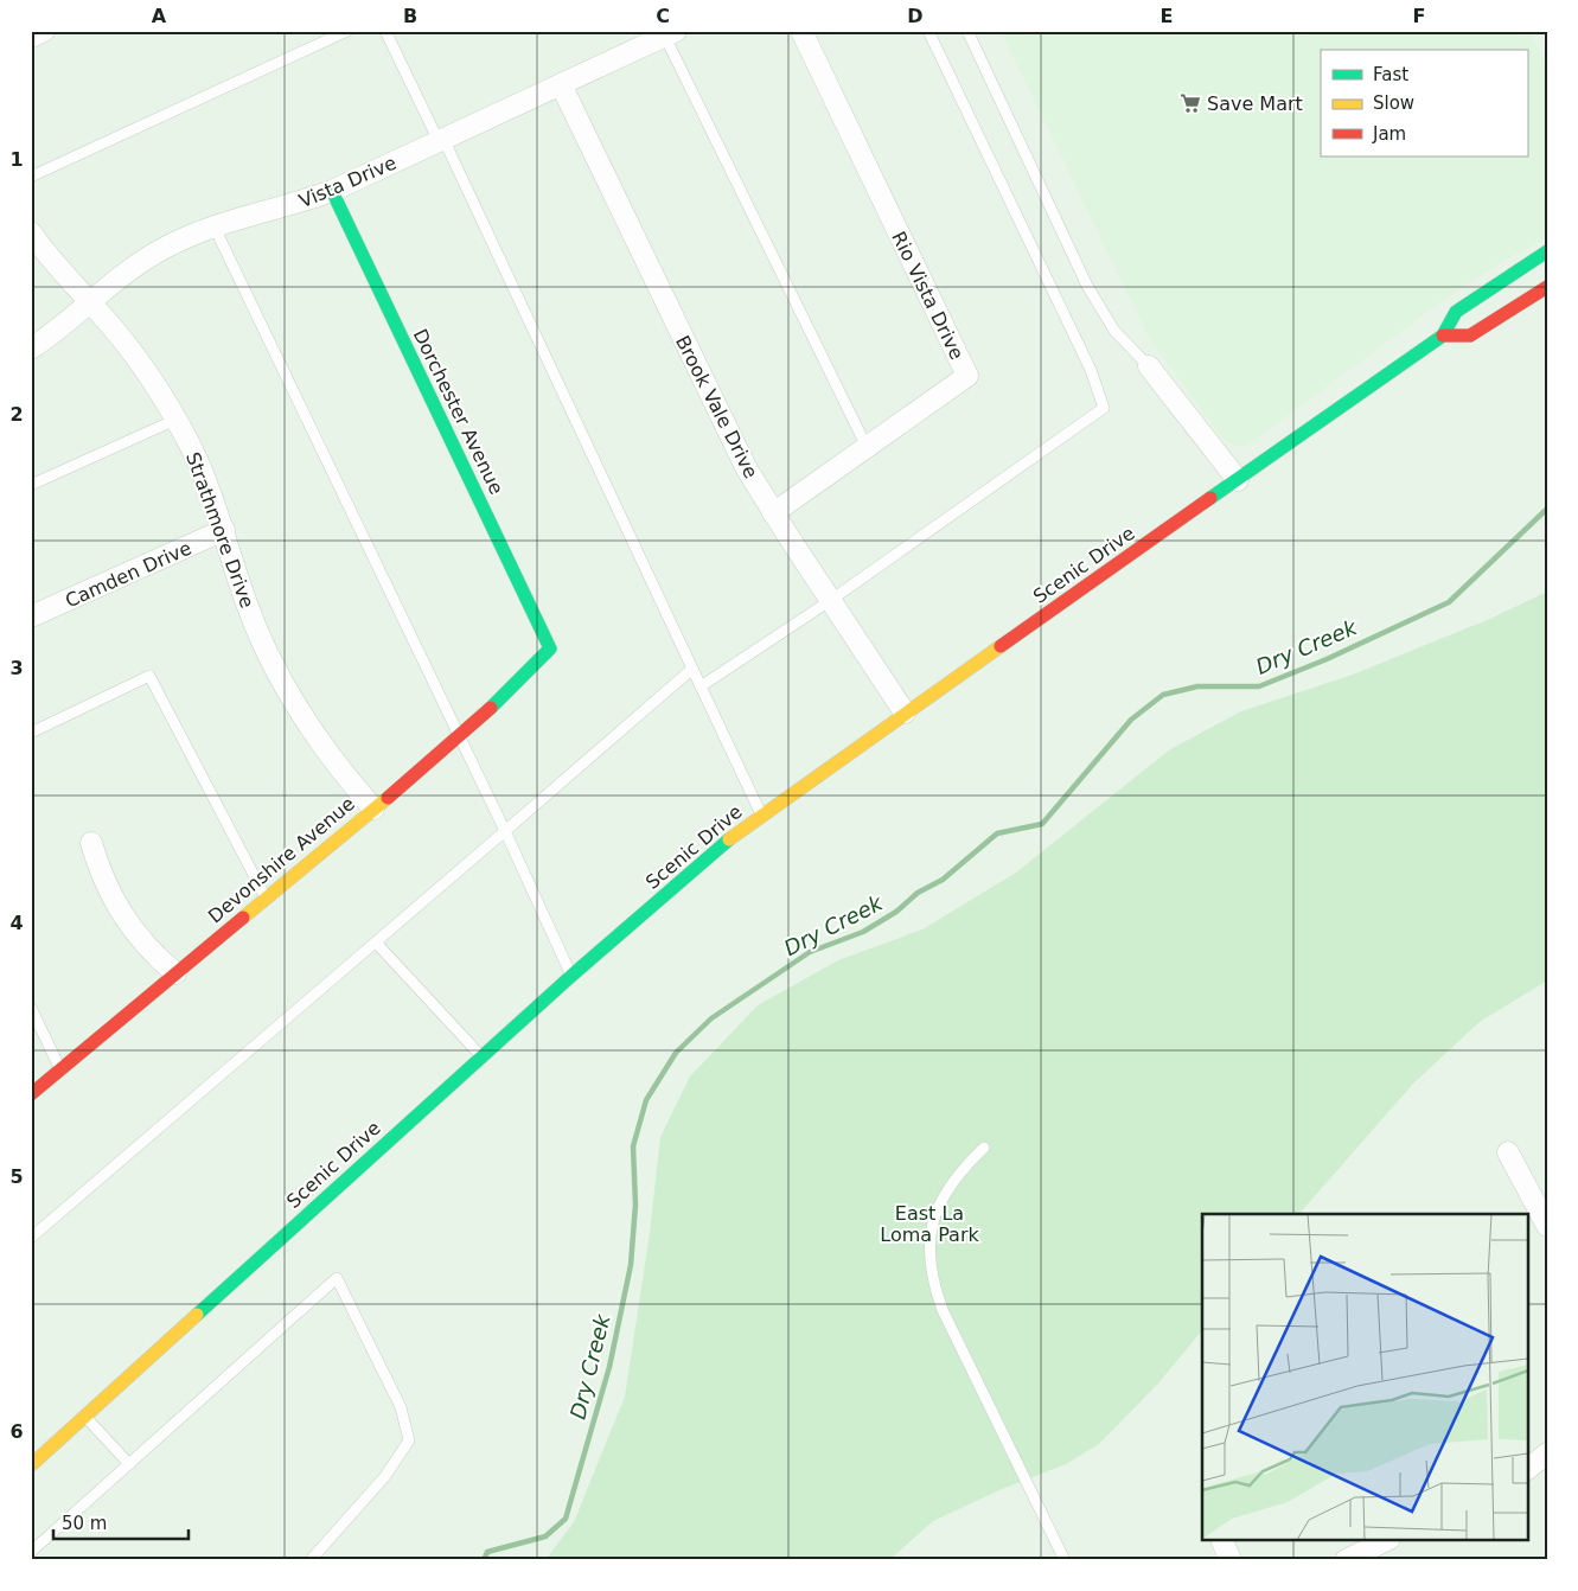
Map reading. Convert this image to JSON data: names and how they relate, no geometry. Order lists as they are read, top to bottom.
{
  "streets": {
    "main road": ["Dorchester Avenue", "Scenic Drive", "Devonshire Avenue"],
    "street": [
      "Vista Drive",
      "Rio Vista Drive",
      "Brook Vale Drive",
      "Strathmore Drive",
      "Camden Drive"
    ]
  },
  "crossings": [
    ["Vista Drive", "Brook Vale Drive"],
    ["Vista Drive", "Dorchester Avenue"],
    ["Vista Drive", "Strathmore Drive"],
    ["Rio Vista Drive", "Brook Vale Drive"],
    ["Brook Vale Drive", "Scenic Drive"],
    ["Dorchester Avenue", "Devonshire Avenue"],
    ["Strathmore Drive", "Camden Drive"],
    ["Strathmore Drive", "Devonshire Avenue"]
  ],
  "water": ["Dry Creek"],
  "parks": ["East La Loma Park"],
  "places": {
    "supermarket": ["Save Mart"]
  },
  "legend": ["Fast", "Slow", "Jam"],
  "scale_bar": "50 m",
  "grid": {
    "columns": [
      "A",
      "B",
      "C",
      "D",
      "E",
      "F"
    ],
    "rows": [
      "1",
      "2",
      "3",
      "4",
      "5",
      "6"
    ]
  }
}
